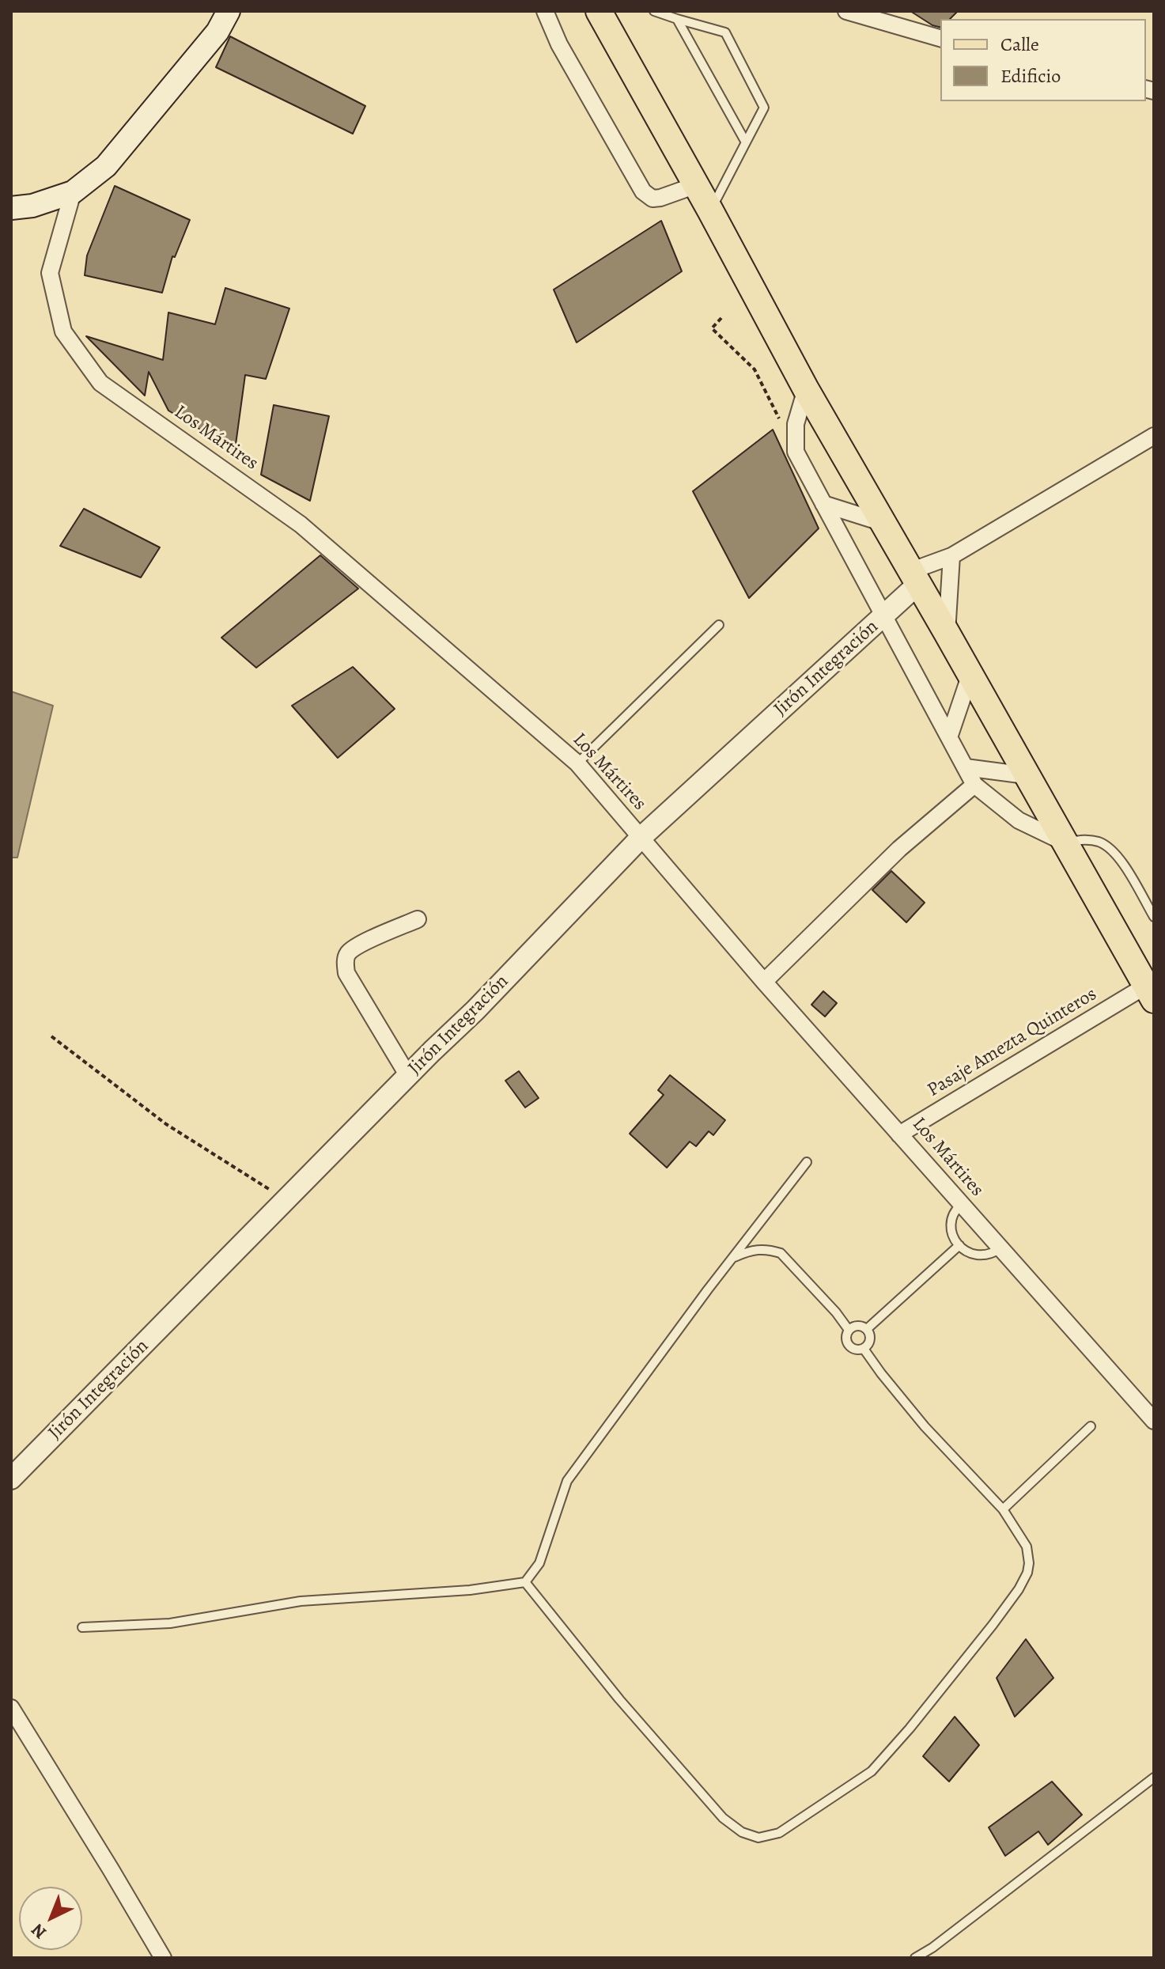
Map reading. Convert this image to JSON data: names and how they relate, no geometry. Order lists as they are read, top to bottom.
{
  "streets": {
    "street": ["Los Mártires", "Jirón Integración", "Pasaje Amezta Quinteros"]
  },
  "crossings": [
    ["Los Mártires", "Jirón Integración"],
    ["Los Mártires", "Pasaje Amezta Quinteros"]
  ],
  "legend": ["Calle", "Edificio"],
  "north": "bottom left"
}
